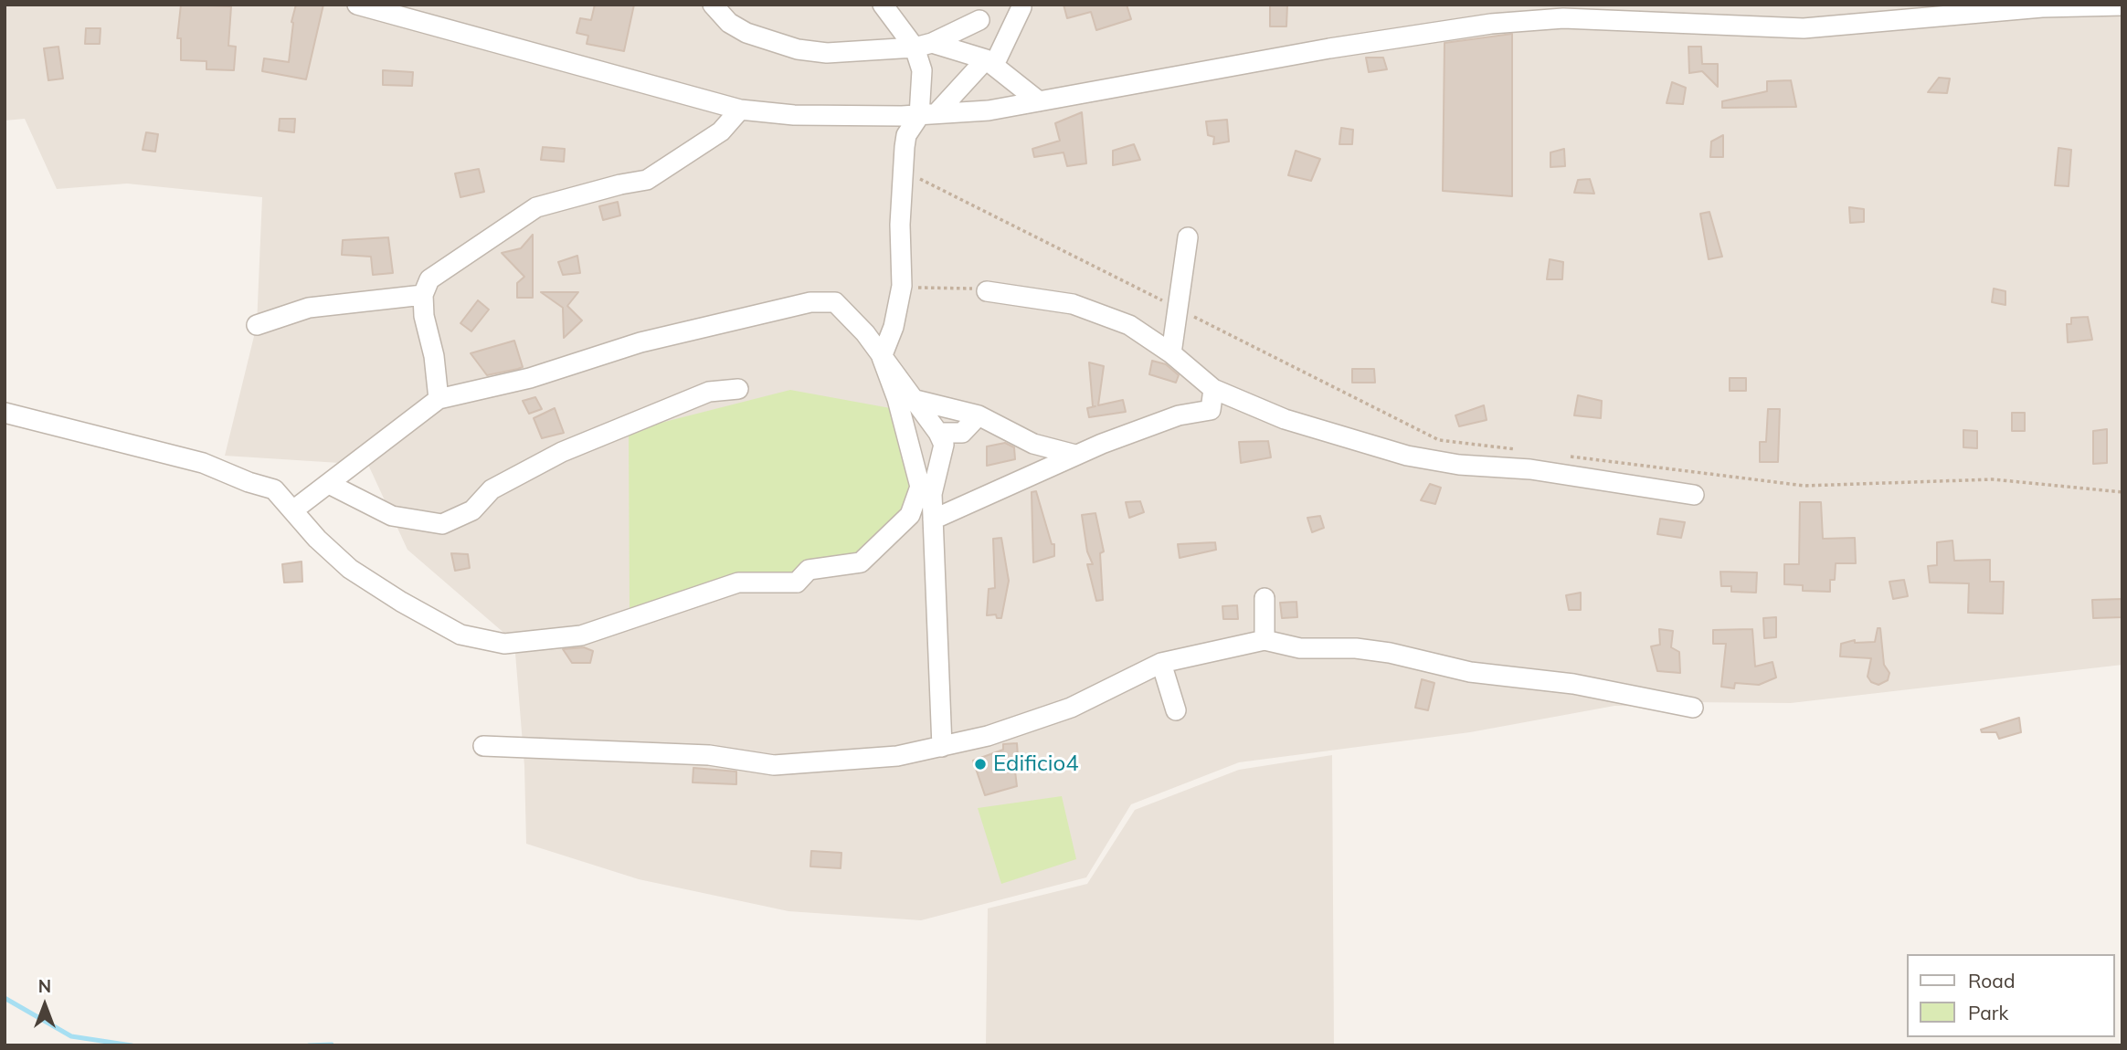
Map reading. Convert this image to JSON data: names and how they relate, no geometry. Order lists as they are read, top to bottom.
{
  "places": ["Edificio4"],
  "legend": ["Road", "Park"],
  "north": "top"
}
